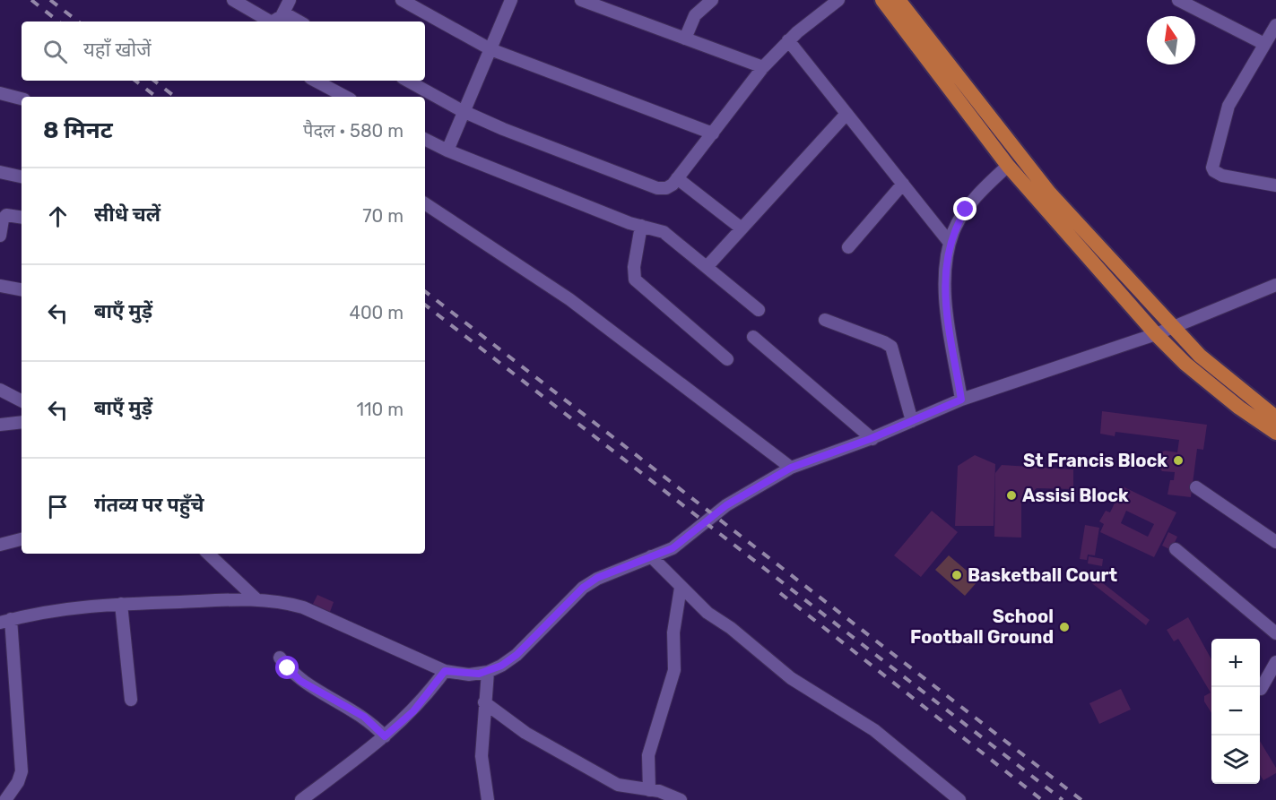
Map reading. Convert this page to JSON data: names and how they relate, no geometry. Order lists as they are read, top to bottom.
{
  "places": [
    "St Francis Block",
    "Assisi Block",
    "Basketball Court",
    "School Football Ground"
  ],
  "north": "top",
  "page": {
    "search": "यहाँ खोजें",
    "heading": ["8 मिनट", "पैदल · 580 m"],
    "list": [
      ["सीधे चलें", "70 m"],
      ["बाएँ मुड़ें", "400 m"],
      ["बाएँ मुड़ें", "110 m"],
      "गंतव्य पर पहुँचे"
    ],
    "map_buttons": ["+", "−"]
  }
}
